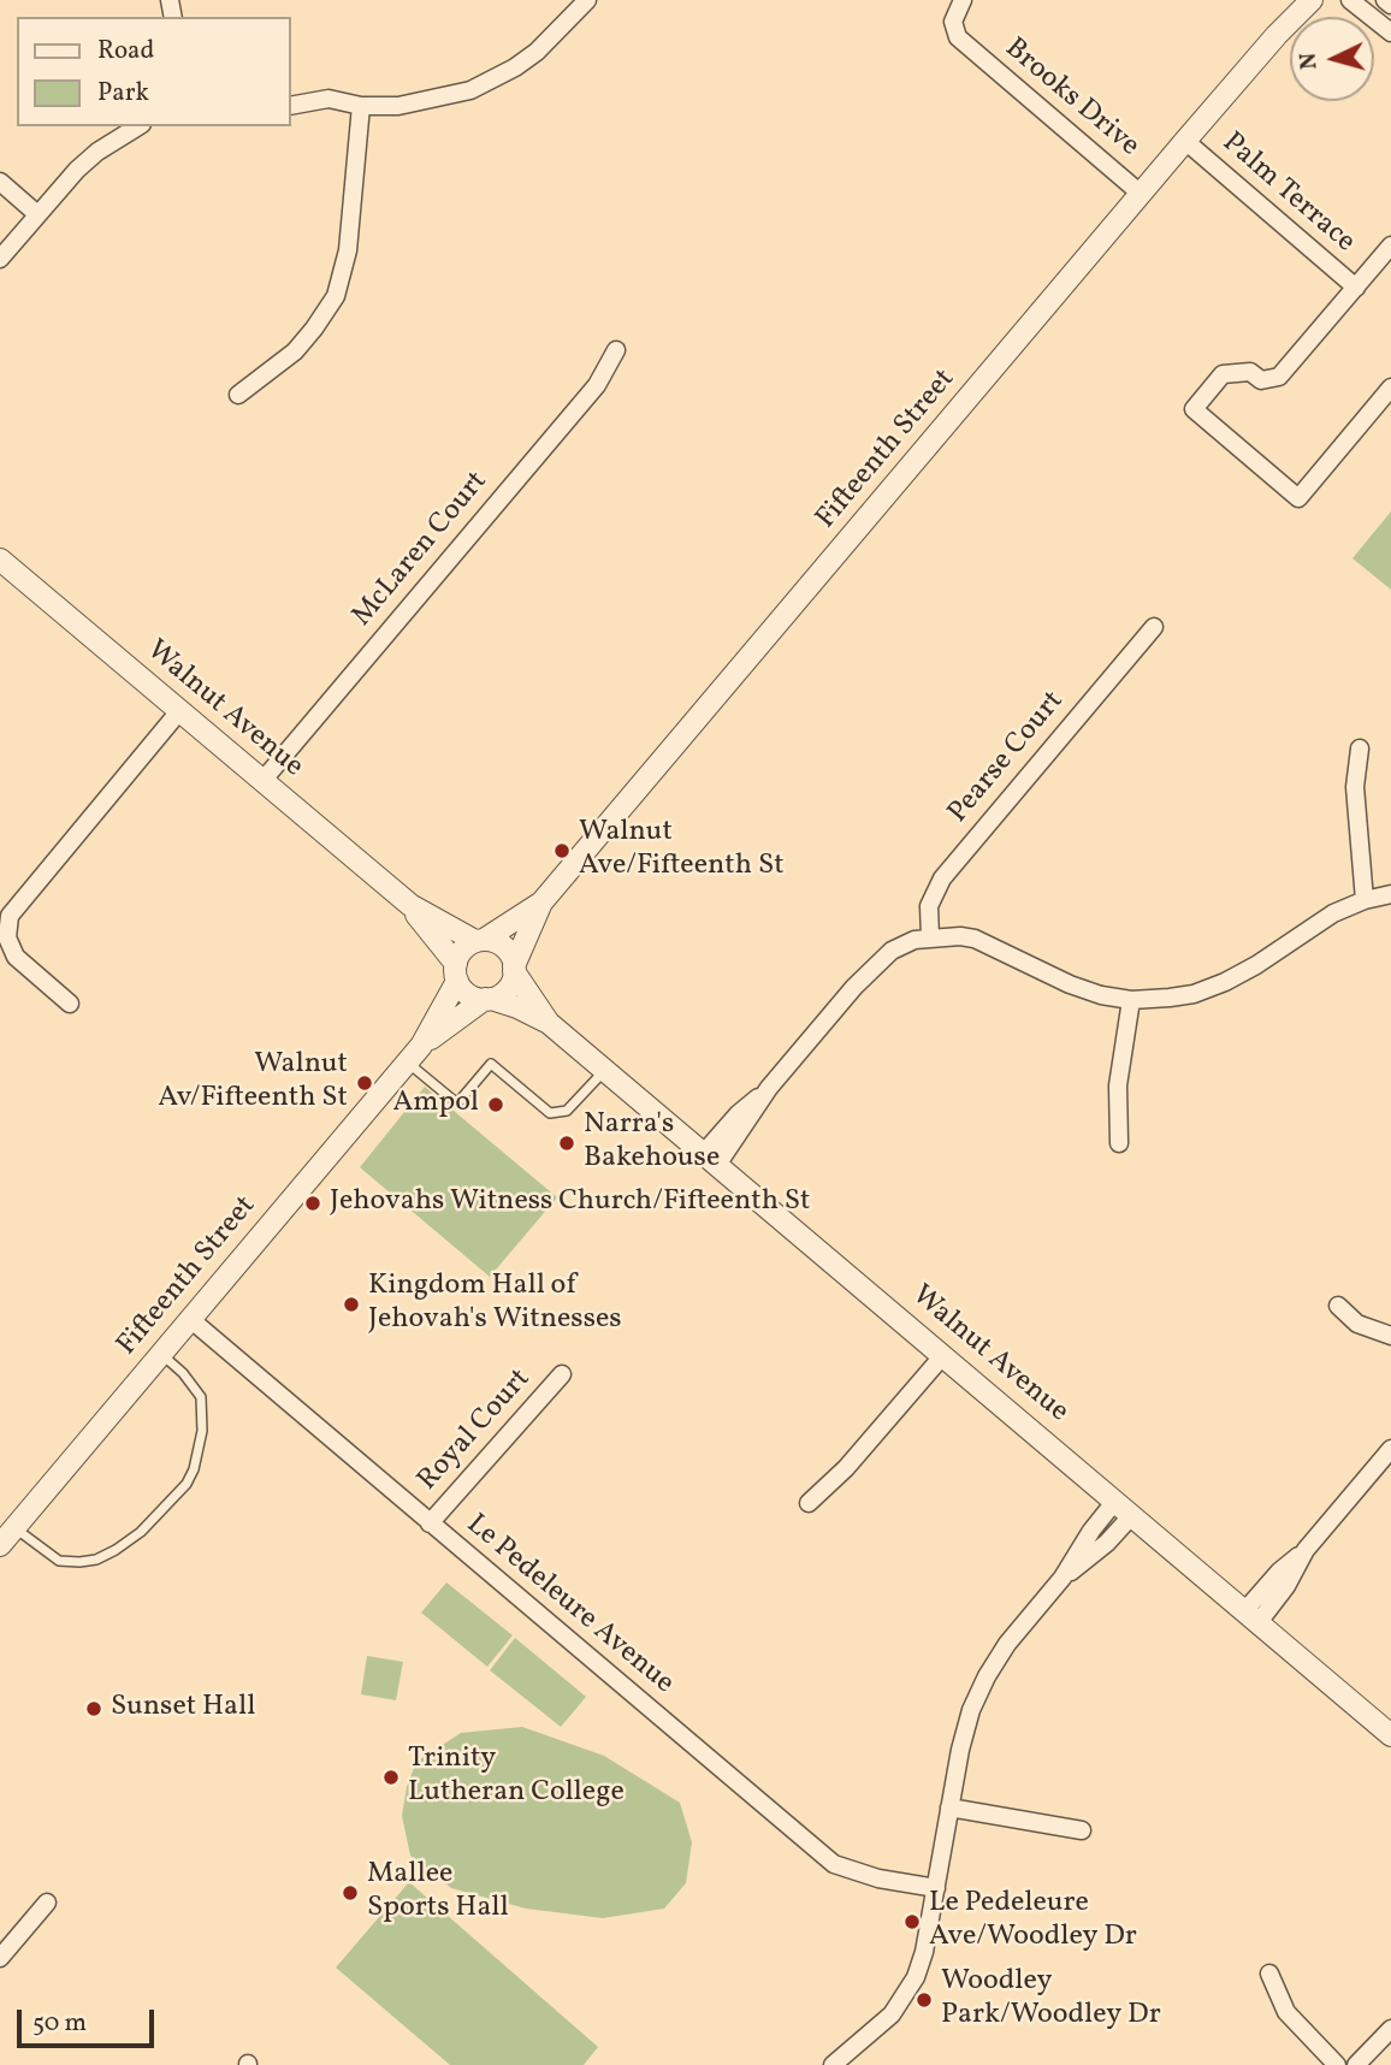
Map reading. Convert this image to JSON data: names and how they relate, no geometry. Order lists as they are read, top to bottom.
{
  "streets": {
    "street": [
      "Brooks Drive",
      "Palm Terrace",
      "Fifteenth Street",
      "McLaren Court",
      "Walnut Avenue",
      "Pearse Court",
      "Royal Court",
      "Le Pedeleure Avenue"
    ]
  },
  "crossings": [
    ["Brooks Drive", "Fifteenth Street"],
    ["Palm Terrace", "Fifteenth Street"],
    ["Fifteenth Street", "Walnut Avenue"],
    ["Fifteenth Street", "Le Pedeleure Avenue"],
    ["McLaren Court", "Walnut Avenue"],
    ["Royal Court", "Le Pedeleure Avenue"]
  ],
  "places": [
    "Walnut Ave/Fifteenth St",
    "Walnut Av/Fifteenth St",
    "Ampol",
    "Narra's Bakehouse",
    "Jehovahs Witness Church/Fifteenth St",
    "Kingdom Hall of Jehovah's Witnesses",
    "Sunset Hall",
    "Trinity Lutheran College",
    "Mallee Sports Hall",
    "Le Pedeleure Ave/Woodley Dr",
    "Woodley Park/Woodley Dr"
  ],
  "legend": ["Road", "Park"],
  "scale_bar": "50 m",
  "north": "left"
}
